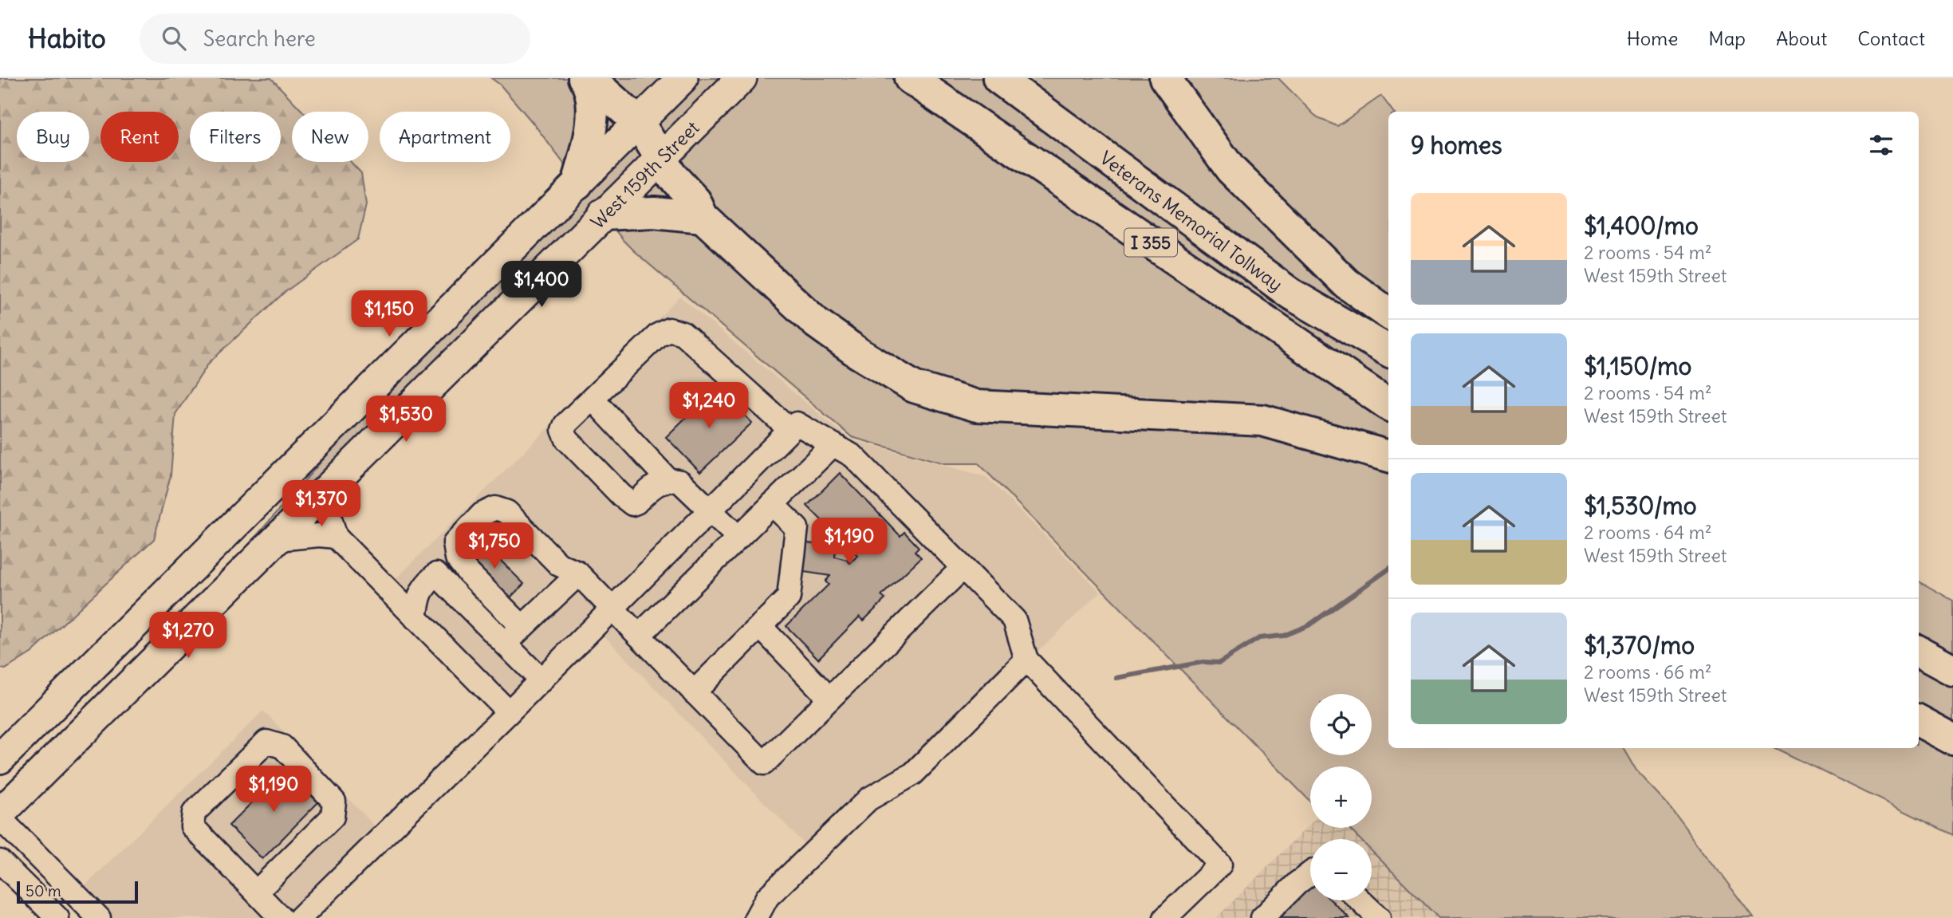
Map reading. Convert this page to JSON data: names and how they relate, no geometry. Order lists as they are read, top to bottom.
{
  "streets": {
    "highway": ["Veterans Memorial Tollway", "I 355"],
    "main road": ["West 159th Street"]
  },
  "scale_bar": "50 m",
  "page": {
    "header": "Habito",
    "search": "Search here",
    "nav": [
      "Home",
      "Map",
      "About",
      "Contact"
    ],
    "chip": [
      "Buy",
      "Rent",
      "Filters",
      "New",
      "Apartment"
    ],
    "heading": "9 homes",
    "list": [
      {
        "name": "$1,400/mo",
        "note": "2 rooms · 54 m² · West 159th Street"
      },
      {
        "name": "$1,150/mo",
        "note": "2 rooms · 54 m² · West 159th Street"
      },
      {
        "name": "$1,530/mo",
        "note": "2 rooms · 64 m² · West 159th Street"
      },
      {
        "name": "$1,370/mo",
        "note": "2 rooms · 66 m² · West 159th Street"
      }
    ],
    "price": [
      "$1,400",
      "$1,150",
      "$1,240",
      "$1,530",
      "$1,370",
      "$1,190",
      "$1,750",
      "$1,270",
      "$1,190"
    ],
    "map_buttons": ["+", "−"],
    "scale": "50 m"
  }
}
